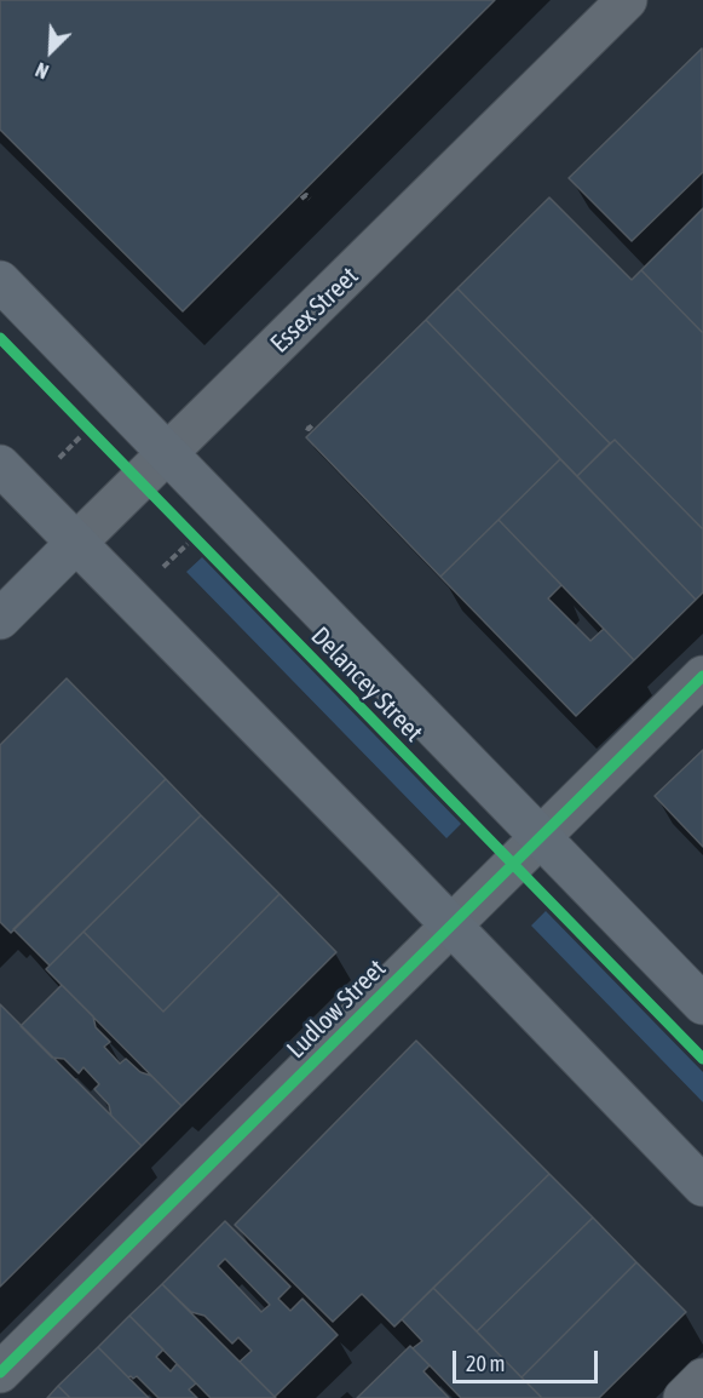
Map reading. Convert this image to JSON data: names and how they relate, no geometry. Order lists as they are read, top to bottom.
{
  "streets": {
    "main road": ["Essex Street", "Delancey Street"],
    "street": ["Ludlow Street"]
  },
  "crossings": [
    ["Essex Street", "Delancey Street"],
    ["Delancey Street", "Ludlow Street"]
  ],
  "scale_bar": "20 m",
  "north": "bottom left"
}
